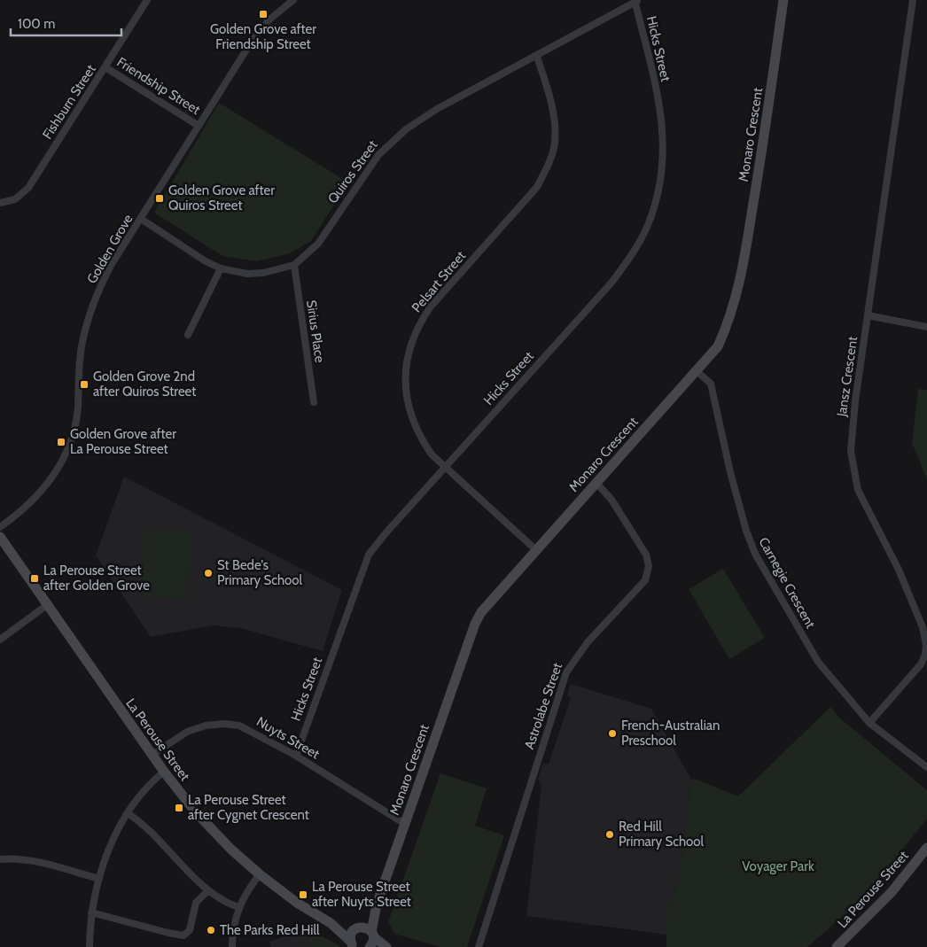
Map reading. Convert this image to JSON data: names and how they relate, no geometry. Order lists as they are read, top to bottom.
{
  "streets": {
    "street": [
      "Hicks Street",
      "Friendship Street",
      "Fishburn Street",
      "Monaro Crescent",
      "Quiros Street",
      "Golden Grove",
      "Pelsart Street",
      "Sirius Place",
      "Jansz Crescent",
      "Carnegie Crescent",
      "Astrolabe Street",
      "Nuyts Street",
      "La Perouse Street"
    ]
  },
  "crossings": [
    ["Hicks Street", "Quiros Street"],
    ["Hicks Street", "Pelsart Street"],
    ["Hicks Street", "Nuyts Street"],
    ["Friendship Street", "Fishburn Street"],
    ["Friendship Street", "Golden Grove"],
    ["Monaro Crescent", "Pelsart Street"],
    ["Monaro Crescent", "Carnegie Crescent"],
    ["Monaro Crescent", "Astrolabe Street"],
    ["Monaro Crescent", "Nuyts Street"],
    ["Monaro Crescent", "La Perouse Street"],
    ["Quiros Street", "Golden Grove"],
    ["Quiros Street", "Pelsart Street"],
    ["Quiros Street", "Sirius Place"],
    ["Jansz Crescent", "Carnegie Crescent"],
    ["Nuyts Street", "La Perouse Street"]
  ],
  "parks": ["Voyager Park"],
  "places": {
    "transit": [
      "Golden Grove after Friendship Street",
      "Golden Grove after Quiros Street",
      "Golden Grove 2nd after Quiros Street",
      "Golden Grove after La Perouse Street",
      "La Perouse Street after Golden Grove",
      "La Perouse Street after Cygnet Crescent",
      "La Perouse Street after Nuyts Street"
    ],
    "other": [
      "St Bede's Primary School",
      "French-Australian Preschool",
      "Red Hill Primary School",
      "The Parks Red Hill"
    ]
  },
  "scale_bar": "100 m"
}
